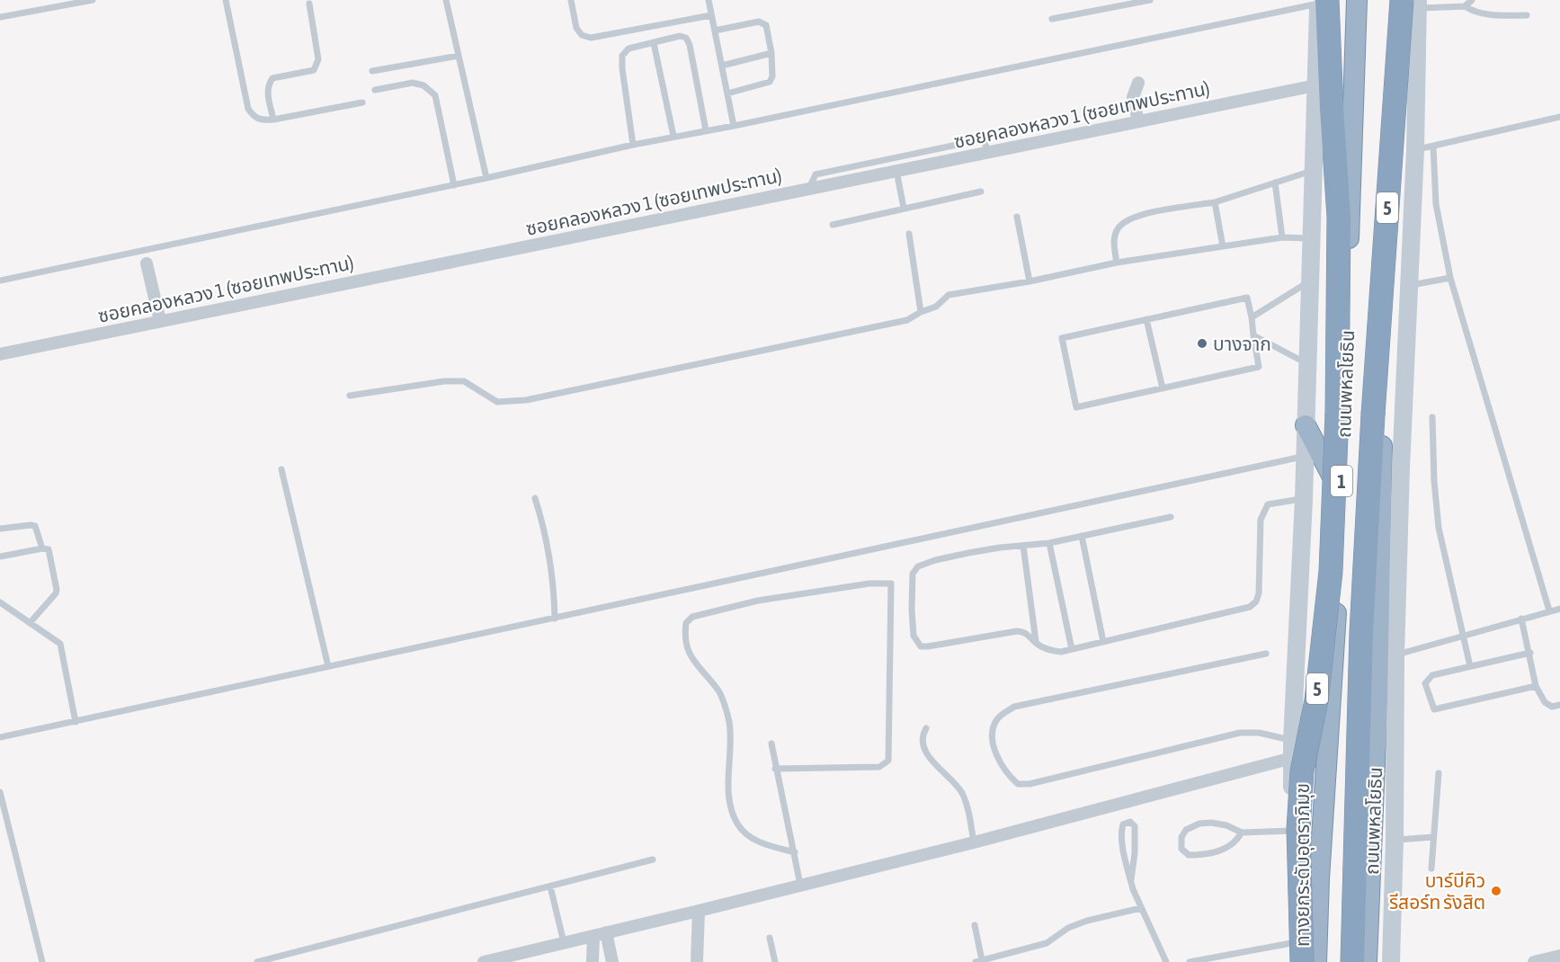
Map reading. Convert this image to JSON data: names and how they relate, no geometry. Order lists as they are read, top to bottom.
{
  "streets": {
    "highway": [
      "5",
      "ถนนพหลโยธิน",
      "1",
      "ทางยกระดับอุตราภิมุข"
    ],
    "street": ["ซอยคลองหลวง 1 (ซอยเทพประทาน)"]
  },
  "crossings": [
    ["ซอยคลองหลวง 1 (ซอยเทพประทาน)", "ถนนพหลโยธิน"],
    ["5", "ถนนพหลโยธิน"],
    ["ถนนพหลโยธิน", "ทางยกระดับอุตราภิมุข"]
  ],
  "places": ["บางจาก", "บาร์บีคิว รีสอร์ท รังสิต"]
}
